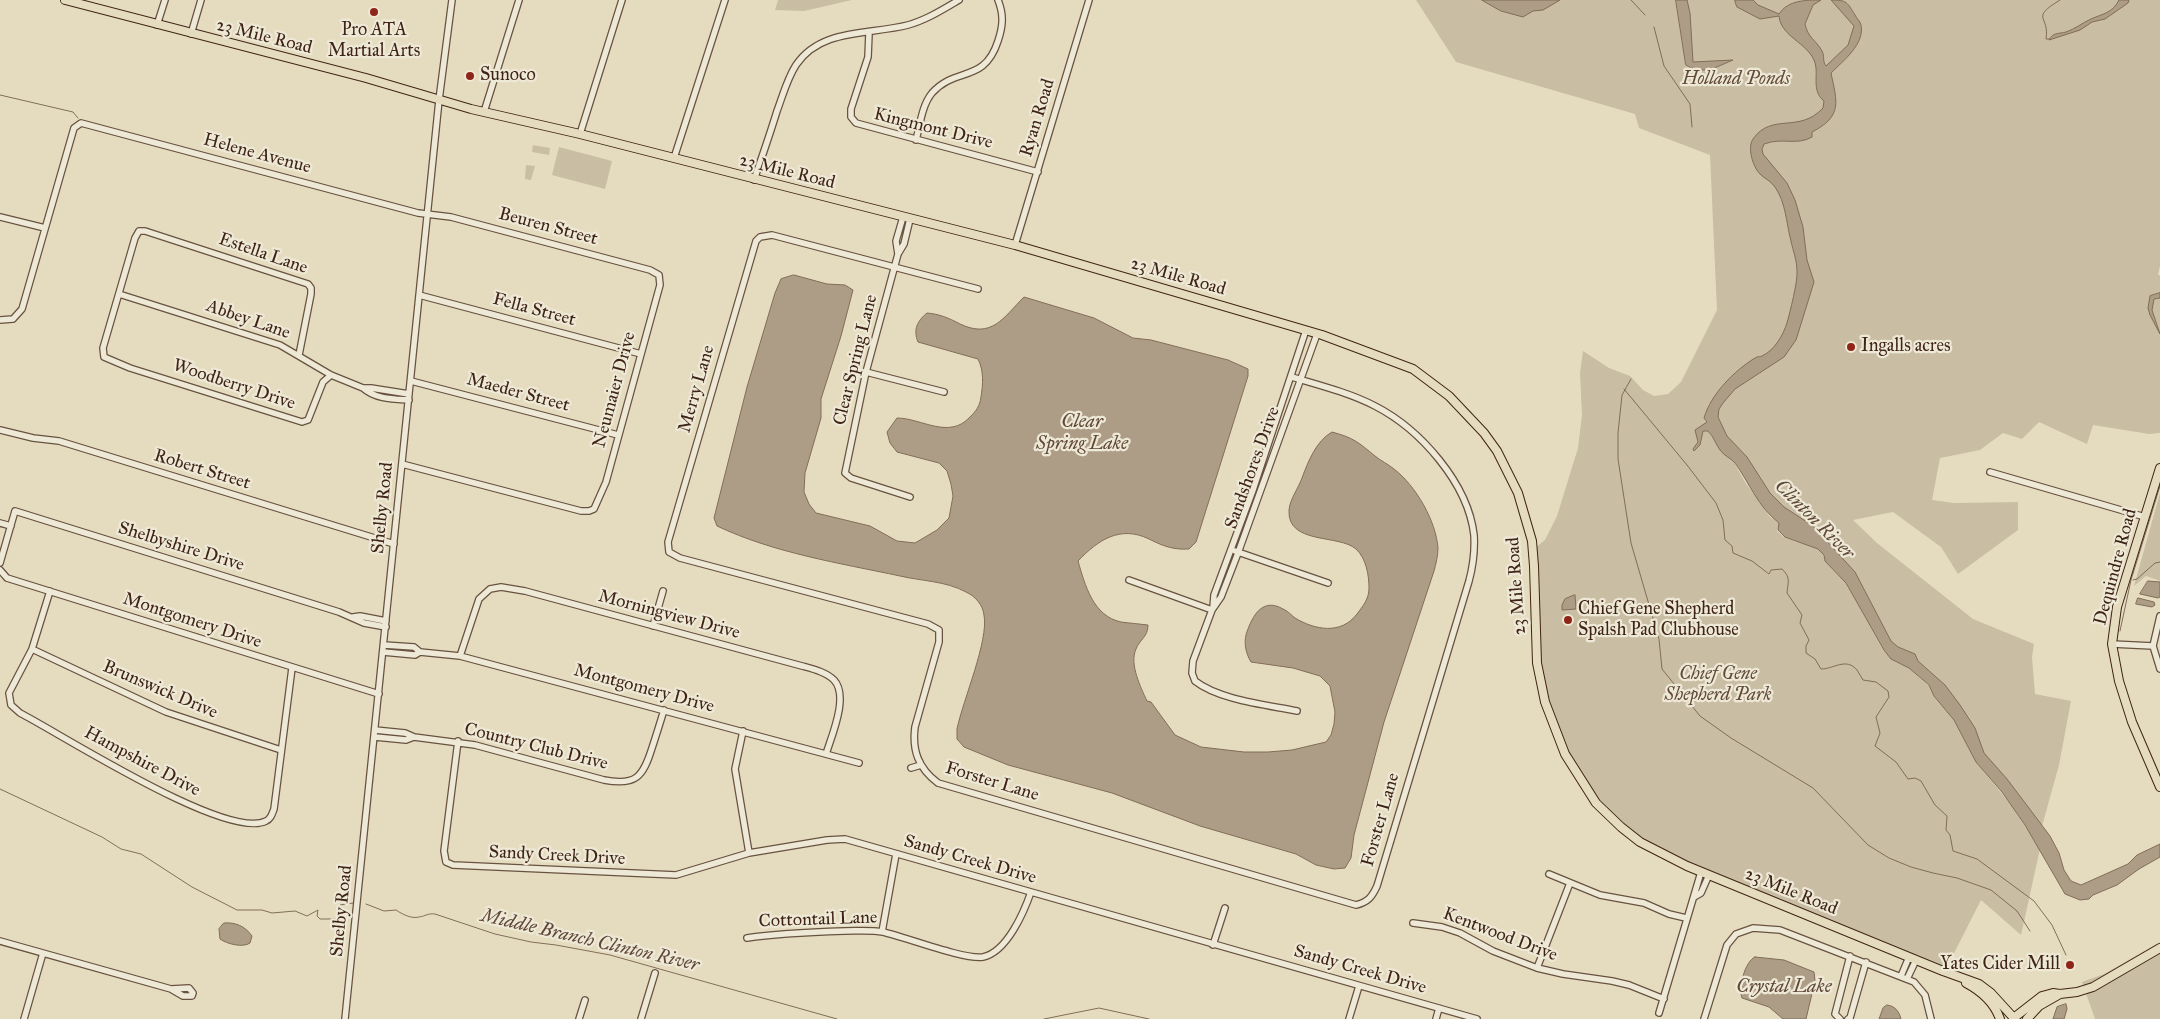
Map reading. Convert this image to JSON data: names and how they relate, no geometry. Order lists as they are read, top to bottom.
{
  "streets": {
    "main road": ["23 Mile Road", "Dequindre Road"],
    "street": [
      "Ryan Road",
      "Kingmont Drive",
      "Helene Avenue",
      "Beuren Street",
      "Estella Lane",
      "Fella Street",
      "Abbey Lane",
      "Clear Spring Lane",
      "Woodberry Drive",
      "Merry Lane",
      "Neumaier Drive",
      "Maeder Street",
      "Sandshores Drive",
      "Robert Street",
      "Shelby Road",
      "Shelbyshire Drive",
      "Morningview Drive",
      "Montgomery Drive",
      "Brunswick Drive",
      "Country Club Drive",
      "Hampshire Drive",
      "Forster Lane",
      "Sandy Creek Drive",
      "Cottontail Lane",
      "Kentwood Drive"
    ]
  },
  "crossings": [
    ["23 Mile Road", "Ryan Road"],
    ["23 Mile Road", "Clear Spring Lane"],
    ["23 Mile Road", "Sandshores Drive"],
    ["23 Mile Road", "Shelby Road"],
    ["Ryan Road", "Kingmont Drive"],
    ["Helene Avenue", "Beuren Street"],
    ["Helene Avenue", "Shelby Road"],
    ["Beuren Street", "Neumaier Drive"],
    ["Beuren Street", "Shelby Road"],
    ["Estella Lane", "Abbey Lane"],
    ["Estella Lane", "Woodberry Drive"],
    ["Fella Street", "Neumaier Drive"],
    ["Fella Street", "Shelby Road"],
    ["Abbey Lane", "Woodberry Drive"],
    ["Abbey Lane", "Shelby Road"],
    ["Clear Spring Lane", "Merry Lane"],
    ["Merry Lane", "Forster Lane"],
    ["Neumaier Drive", "Maeder Street"],
    ["Neumaier Drive", "Shelby Road"],
    ["Maeder Street", "Shelby Road"],
    ["Sandshores Drive", "Forster Lane"],
    ["Robert Street", "Shelby Road"],
    ["Shelby Road", "Shelbyshire Drive"],
    ["Shelby Road", "Montgomery Drive"],
    ["Shelby Road", "Country Club Drive"],
    ["Morningview Drive", "Montgomery Drive"],
    ["Montgomery Drive", "Country Club Drive"],
    ["Brunswick Drive", "Hampshire Drive"],
    ["Country Club Drive", "Sandy Creek Drive"],
    ["Sandy Creek Drive", "Cottontail Lane"]
  ],
  "water": [
    "Clear Spring Lake",
    "Clinton River",
    "Middle Branch Clinton River",
    "Crystal Lake"
  ],
  "parks": ["Holland Ponds", "Chief Gene Shepherd Park"],
  "places": [
    "Pro ATA Martial Arts",
    "Sunoco",
    "Ingalls acres",
    "Chief Gene Shepherd Spalsh Pad Clubhouse",
    "Yates Cider Mill"
  ]
}
